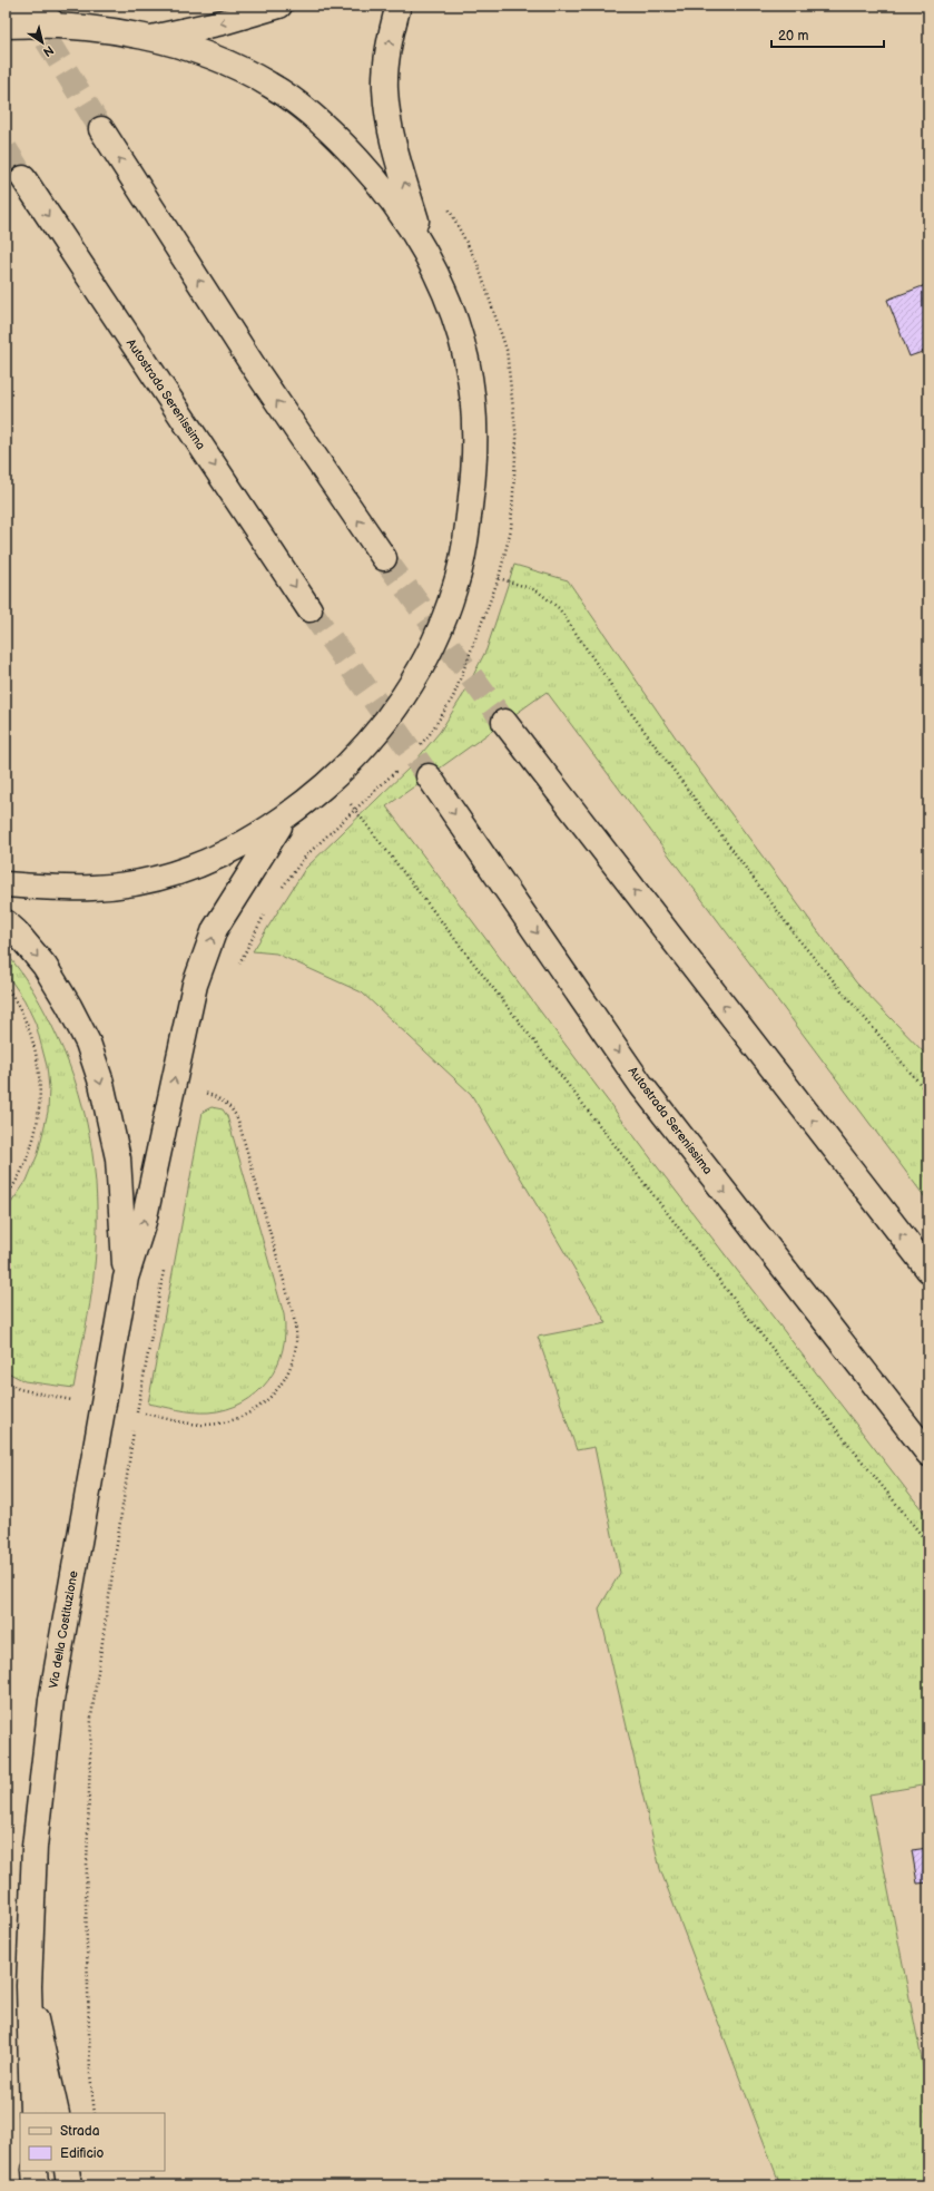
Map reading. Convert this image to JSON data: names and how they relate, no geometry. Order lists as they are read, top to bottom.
{
  "streets": {
    "main road": ["Autostrada Serenissima", "Via della Costituzione"]
  },
  "legend": ["Strada", "Edificio"],
  "scale_bar": "20 m",
  "north": "bottom right"
}
